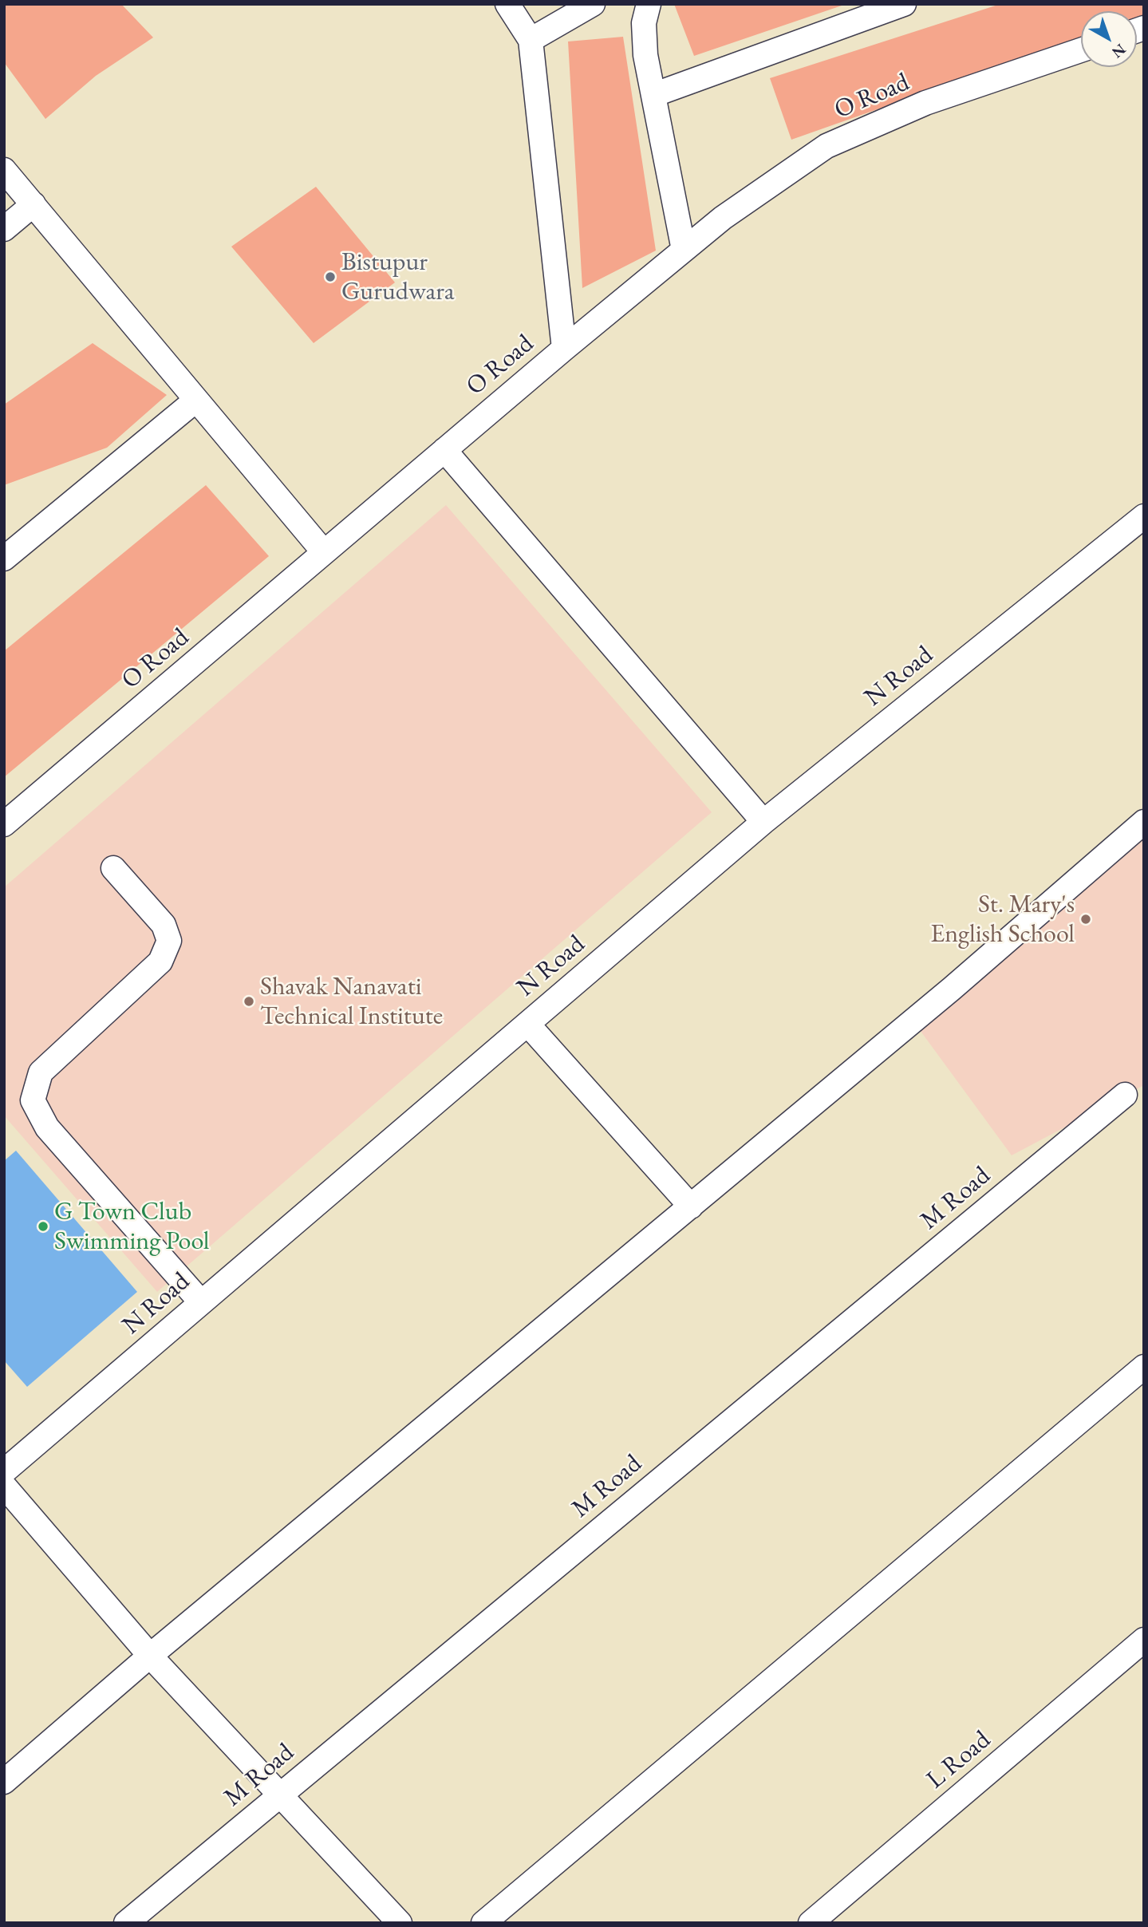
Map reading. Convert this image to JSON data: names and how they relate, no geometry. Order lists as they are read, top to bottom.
{
  "streets": {
    "street": [
      "O Road",
      "N Road",
      "M Road",
      "L Road"
    ]
  },
  "places": [
    "Bistupur Gurudwara",
    "St. Mary's English School",
    "Shavak Nanavati Technical Institute",
    "G Town Club Swimming Pool"
  ],
  "north": "bottom right"
}
